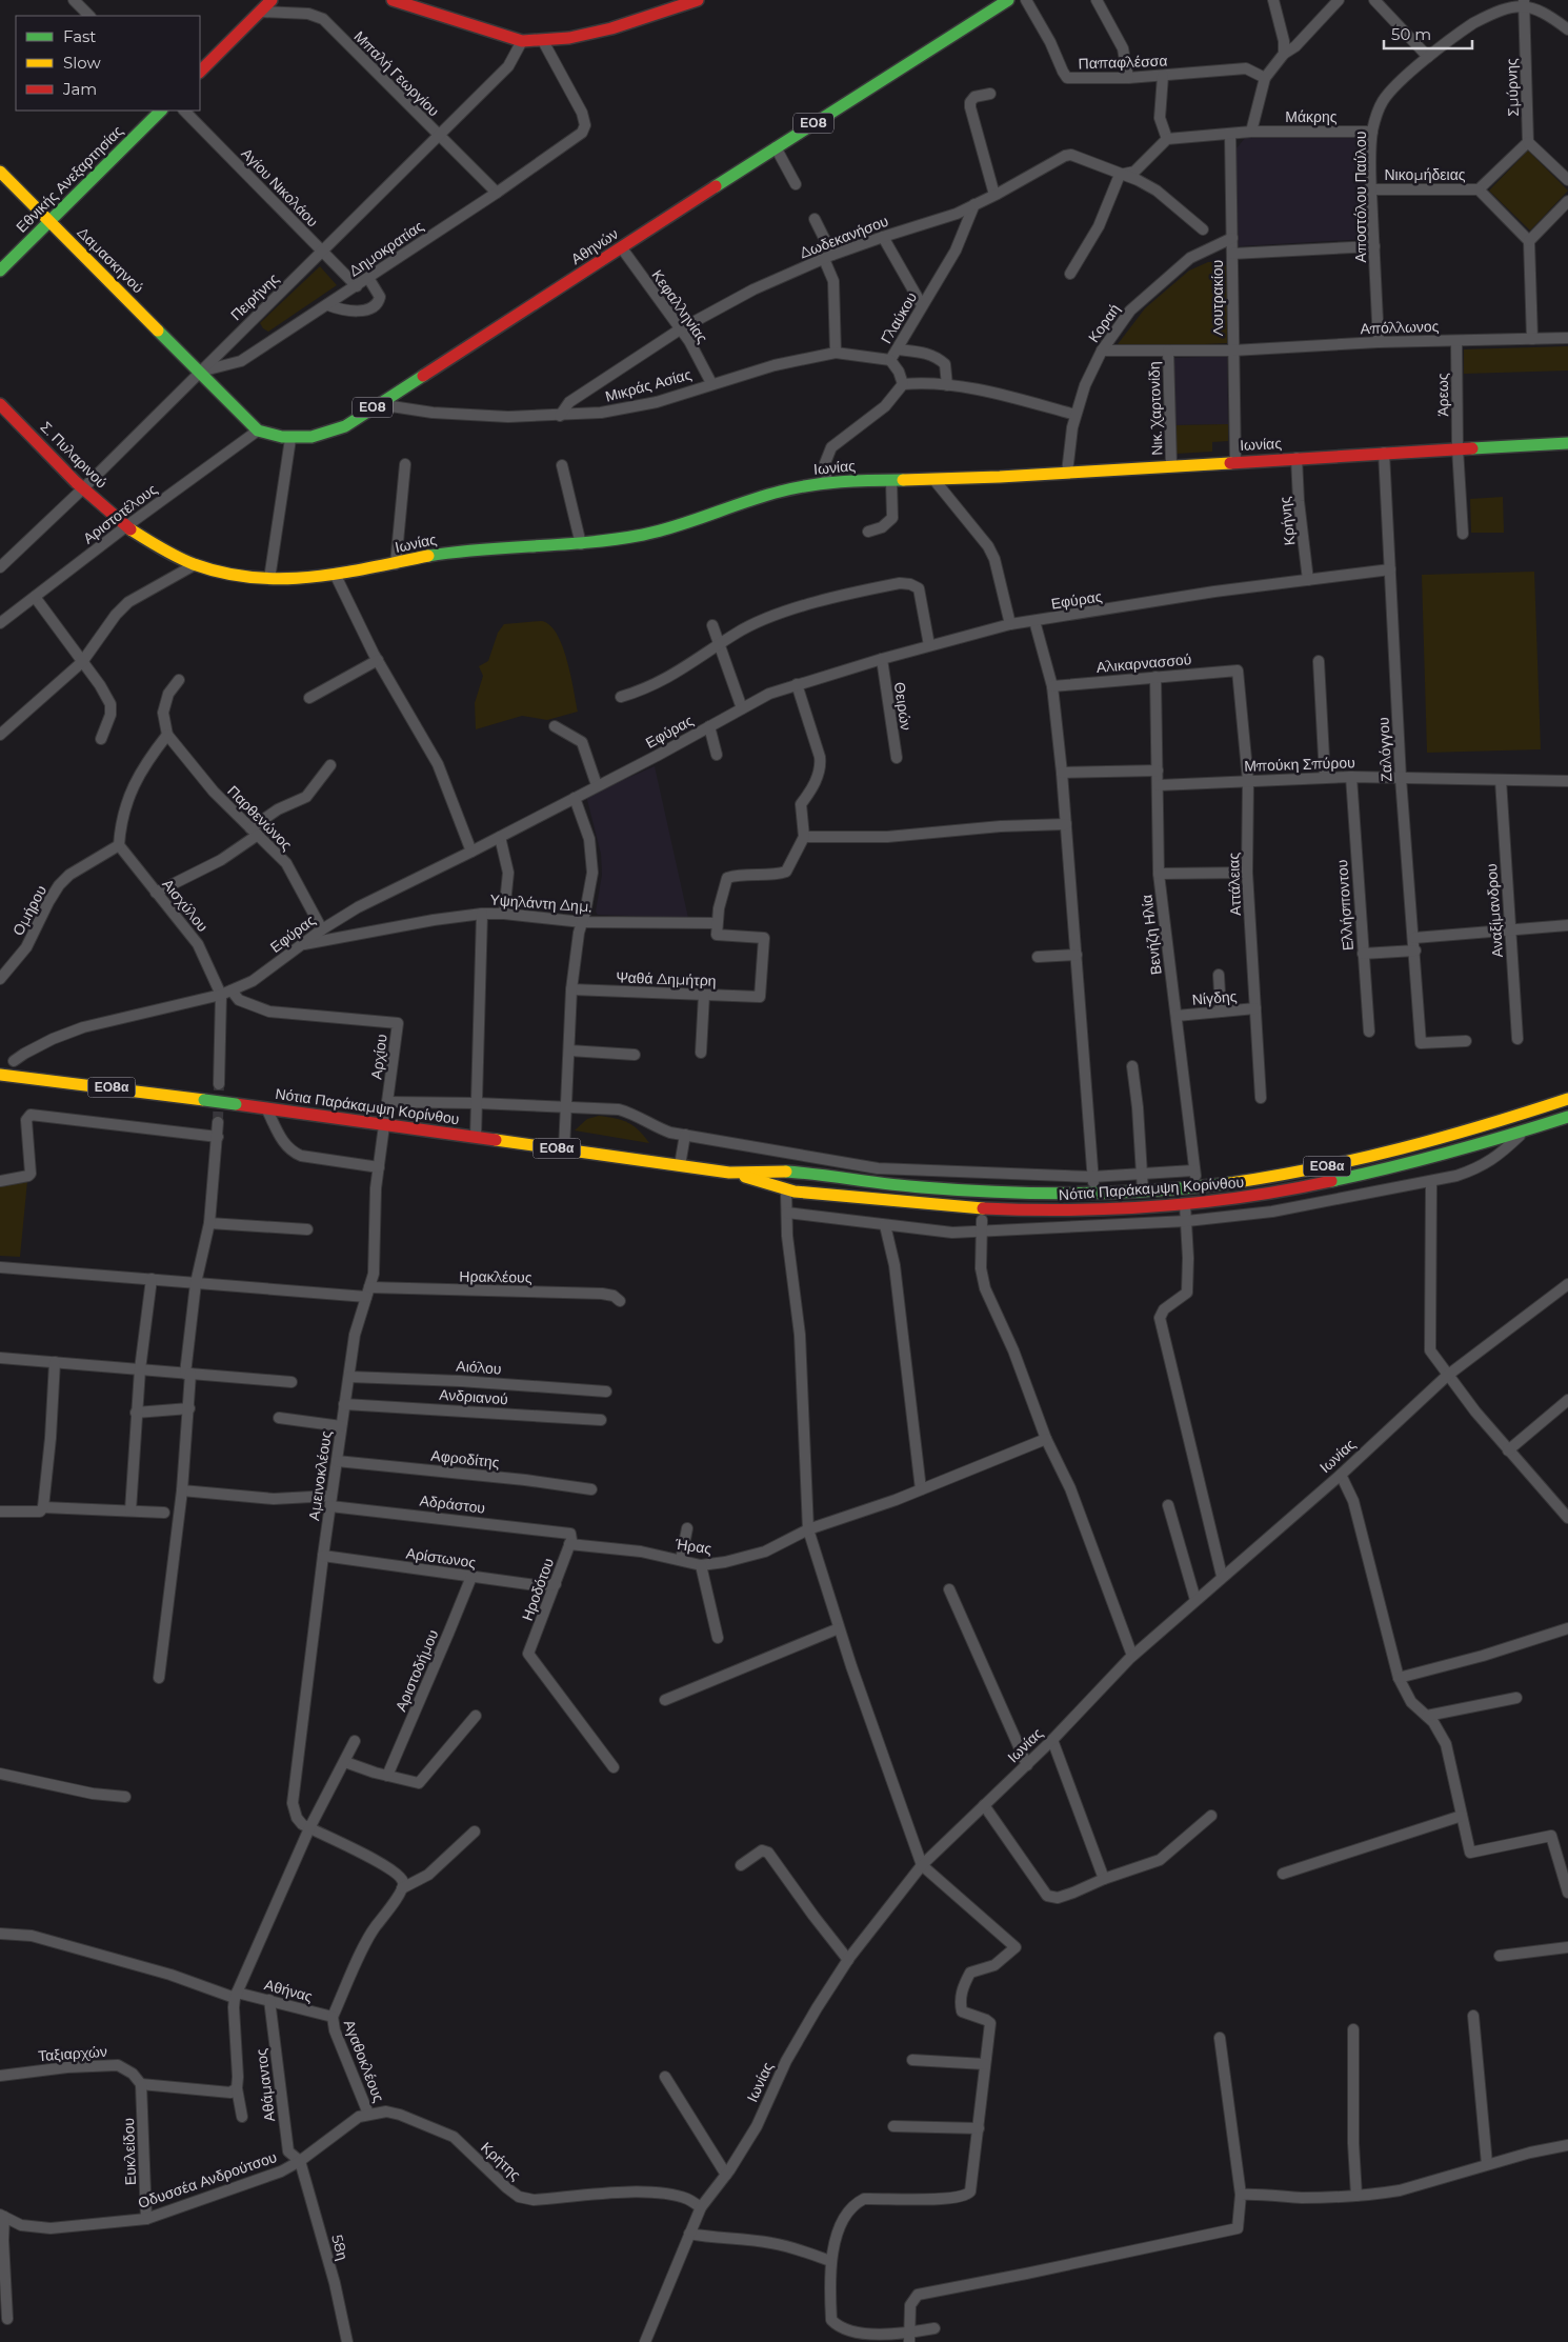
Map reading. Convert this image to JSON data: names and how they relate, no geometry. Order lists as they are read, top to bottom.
{
  "streets": {
    "main road": [
      "ΕΟ8",
      "Εθνικής Ανεξαρτησίας",
      "Αθηνών",
      "Δαμασκηνού",
      "Ιωνίας",
      "Σ. Πυλαρινού",
      "ΕΟ8α",
      "Νότια Παράκαμψη Κορίνθου"
    ],
    "street": [
      "Παπαφλέσσα",
      "Μπαλή Γεωργίου",
      "Σμύρνης",
      "Μάκρης",
      "Νικομήδειας",
      "Αγίου Νικολάου",
      "Αποστόλου Παύλου",
      "Δωδεκανήσου",
      "Δημοκρατίας",
      "Πειρήνης",
      "Λουτρακίου",
      "Κεφαλληνίας",
      "Γλαύκου",
      "Κοραή",
      "Απόλλωνος",
      "Μικράς Ασίας",
      "Άρεως",
      "Νικ. Χαρτονίδη",
      "Αριστοτέλους",
      "Κρήνης",
      "Εφύρας",
      "Αλικαρνασσού",
      "Θειρών",
      "Ζαλόγγου",
      "Μπούκη Σπύρου",
      "Παρθενώνος",
      "Αττάλειας",
      "Υψηλάντη Δημ.",
      "Αισχύλου",
      "Ελλήσποντου",
      "Ομήρου",
      "Αναξίμανδρου",
      "Βενήζη Ηλία",
      "Ψαθά Δημήτρη",
      "Νίγδης",
      "Αρχίου",
      "Ηρακλέους",
      "Αιόλου",
      "Ανδριανού",
      "Αφροδίτης",
      "Αμεινοκλέους",
      "Αδράστου",
      "Ήρας",
      "Αρίστωνος",
      "Ηροδότου",
      "Αριστοδήμου",
      "Αθήνας",
      "Ταξιαρχών",
      "Αγαθοκλέους",
      "Αθάμαντος",
      "Ευκλείδου",
      "Κρήτης",
      "Οδυσσέα Ανδρούτσου",
      "58η"
    ]
  },
  "crossings": [
    ["Μπαλή Γεωργίου", "Δημοκρατίας"],
    ["Μπαλή Γεωργίου", "Πειρήνης"],
    ["Σμύρνης", "Αποστόλου Παύλου"],
    ["Μάκρης", "Αποστόλου Παύλου"],
    ["Μάκρης", "Λουτρακίου"],
    ["Νικομήδειας", "Αποστόλου Παύλου"],
    ["Εθνικής Ανεξαρτησίας", "Δαμασκηνού"],
    ["Αγίου Νικολάου", "Δημοκρατίας"],
    ["Αγίου Νικολάου", "Πειρήνης"],
    ["Αποστόλου Παύλου", "Απόλλωνος"],
    ["Δωδεκανήσου", "Κεφαλληνίας"],
    ["Δωδεκανήσου", "Γλαύκου"],
    ["Δωδεκανήσου", "Μικράς Ασίας"],
    ["Αθηνών", "Κεφαλληνίας"],
    ["Αθηνών", "Μικράς Ασίας"],
    ["Αθηνών", "Αριστοτέλους"],
    ["Δημοκρατίας", "Δαμασκηνού"],
    ["Δημοκρατίας", "Πειρήνης"],
    ["Δαμασκηνού", "Πειρήνης"],
    ["Πειρήνης", "Σ. Πυλαρινού"],
    ["Λουτρακίου", "Κοραή"],
    ["Λουτρακίου", "Απόλλωνος"],
    ["Λουτρακίου", "Ιωνίας"],
    ["Κεφαλληνίας", "Μικράς Ασίας"],
    ["Γλαύκου", "Μικράς Ασίας"],
    ["Κοραή", "Απόλλωνος"],
    ["Κοραή", "Ιωνίας"],
    ["Απόλλωνος", "Άρεως"],
    ["Απόλλωνος", "Νικ. Χαρτονίδη"],
    ["Άρεως", "Ιωνίας"],
    ["Νικ. Χαρτονίδη", "Ιωνίας"],
    ["Ιωνίας", "Σ. Πυλαρινού"],
    ["Ιωνίας", "Αριστοτέλους"],
    ["Ιωνίας", "Κρήνης"],
    ["Ιωνίας", "Ζαλόγγου"],
    ["Ιωνίας", "Κρήτης"],
    ["Σ. Πυλαρινού", "Αριστοτέλους"],
    ["Κρήνης", "Εφύρας"],
    ["Εφύρας", "Θειρών"],
    ["Εφύρας", "Ζαλόγγου"],
    ["Εφύρας", "Παρθενώνος"],
    ["Εφύρας", "Υψηλάντη Δημ."],
    ["Εφύρας", "Αισχύλου"],
    ["Εφύρας", "Αρχίου"],
    ["Αλικαρνασσού", "Αττάλειας"],
    ["Αλικαρνασσού", "Βενήζη Ηλία"],
    ["Ζαλόγγου", "Μπούκη Σπύρου"],
    ["Μπούκη Σπύρου", "Αττάλειας"],
    ["Μπούκη Σπύρου", "Ελλήσποντου"],
    ["Μπούκη Σπύρου", "Αναξίμανδρου"],
    ["Μπούκη Σπύρου", "Βενήζη Ηλία"],
    ["Αττάλειας", "Νίγδης"],
    ["Υψηλάντη Δημ.", "Ψαθά Δημήτρη"],
    ["Αισχύλου", "Ομήρου"],
    ["Βενήζη Ηλία", "Νίγδης"],
    ["Βενήζη Ηλία", "Νότια Παράκαμψη Κορίνθου"],
    ["Αρχίου", "Νότια Παράκαμψη Κορίνθου"],
    ["Αρχίου", "Αμεινοκλέους"],
    ["Νότια Παράκαμψη Κορίνθου", "Αμεινοκλέους"],
    ["Ηρακλέους", "Αμεινοκλέους"],
    ["Αιόλου", "Αμεινοκλέους"],
    ["Ανδριανού", "Αμεινοκλέους"],
    ["Αφροδίτης", "Αμεινοκλέους"],
    ["Αμεινοκλέους", "Αδράστου"],
    ["Αμεινοκλέους", "Αρίστωνος"],
    ["Αδράστου", "Ήρας"],
    ["Αδράστου", "Ηροδότου"],
    ["Ήρας", "Ηροδότου"],
    ["Αρίστωνος", "Ηροδότου"],
    ["Αρίστωνος", "Αριστοδήμου"],
    ["Αθήνας", "Αγαθοκλέους"],
    ["Αθήνας", "Αθάμαντος"],
    ["Ταξιαρχών", "Ευκλείδου"],
    ["Αγαθοκλέους", "Κρήτης"],
    ["Αθάμαντος", "Οδυσσέα Ανδρούτσου"],
    ["Αθάμαντος", "58η"],
    ["Ευκλείδου", "Οδυσσέα Ανδρούτσου"],
    ["Οδυσσέα Ανδρούτσου", "58η"]
  ],
  "legend": ["Fast", "Slow", "Jam"],
  "scale_bar": "50 m"
}
